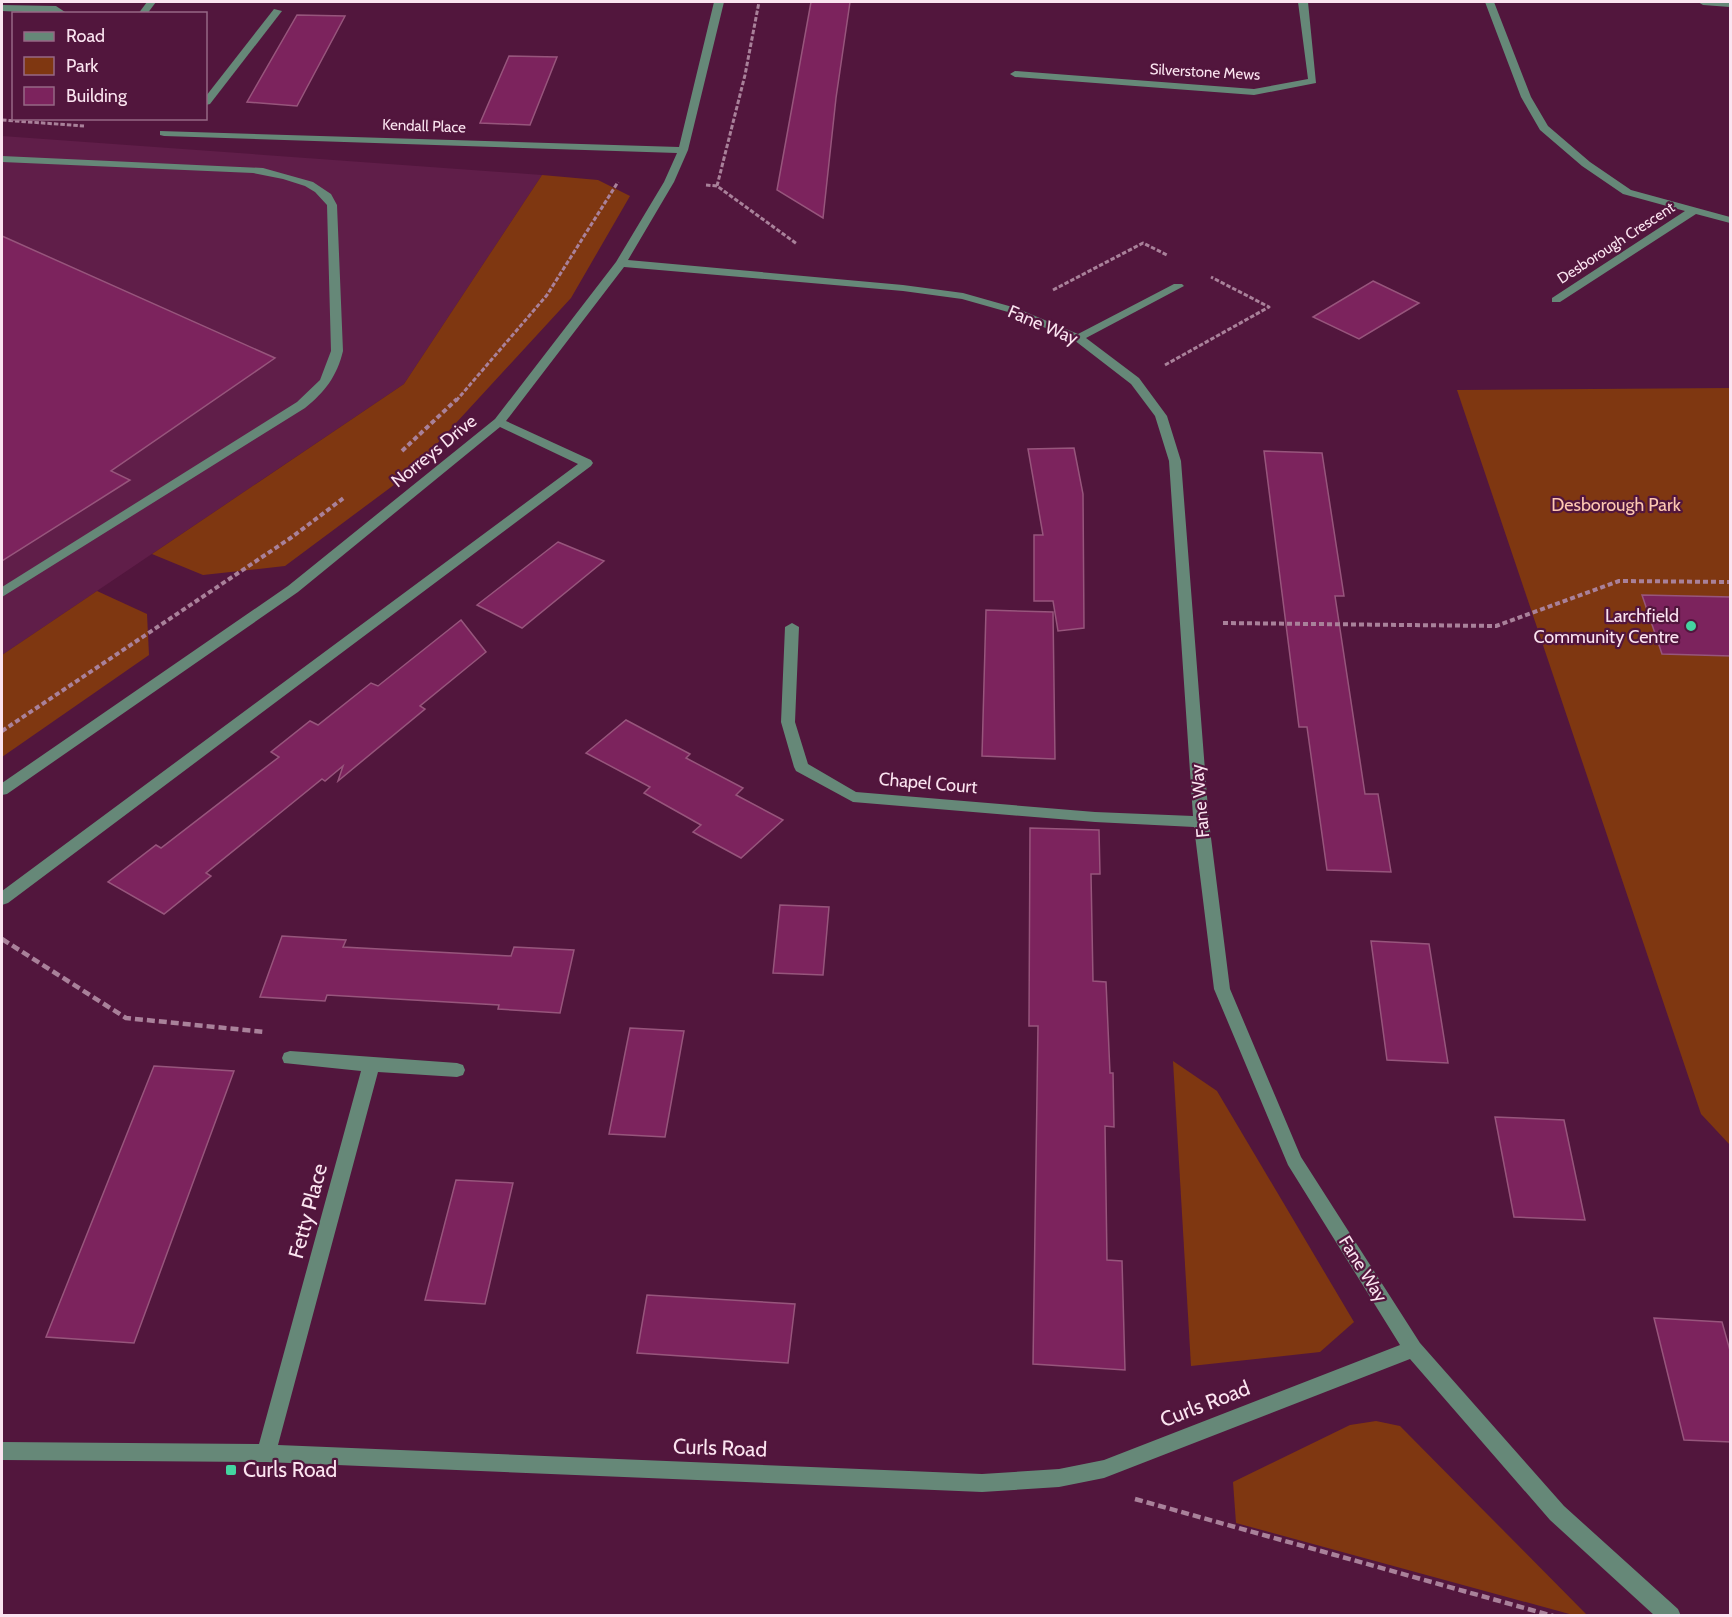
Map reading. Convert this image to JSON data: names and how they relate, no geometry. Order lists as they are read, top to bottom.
{
  "streets": {
    "street": [
      "Silverstone Mews",
      "Kendall Place",
      "Desborough Crescent",
      "Fane Way",
      "Norreys Drive",
      "Chapel Court",
      "Fetty Place",
      "Curls Road"
    ]
  },
  "crossings": [
    ["Kendall Place", "Norreys Drive"],
    ["Fane Way", "Norreys Drive"],
    ["Fane Way", "Chapel Court"],
    ["Fane Way", "Curls Road"],
    ["Fetty Place", "Curls Road"]
  ],
  "parks": ["Desborough Park"],
  "places": {
    "other": ["Larchfield Community Centre"],
    "transit": ["Curls Road"]
  },
  "legend": ["Road", "Park", "Building"]
}
